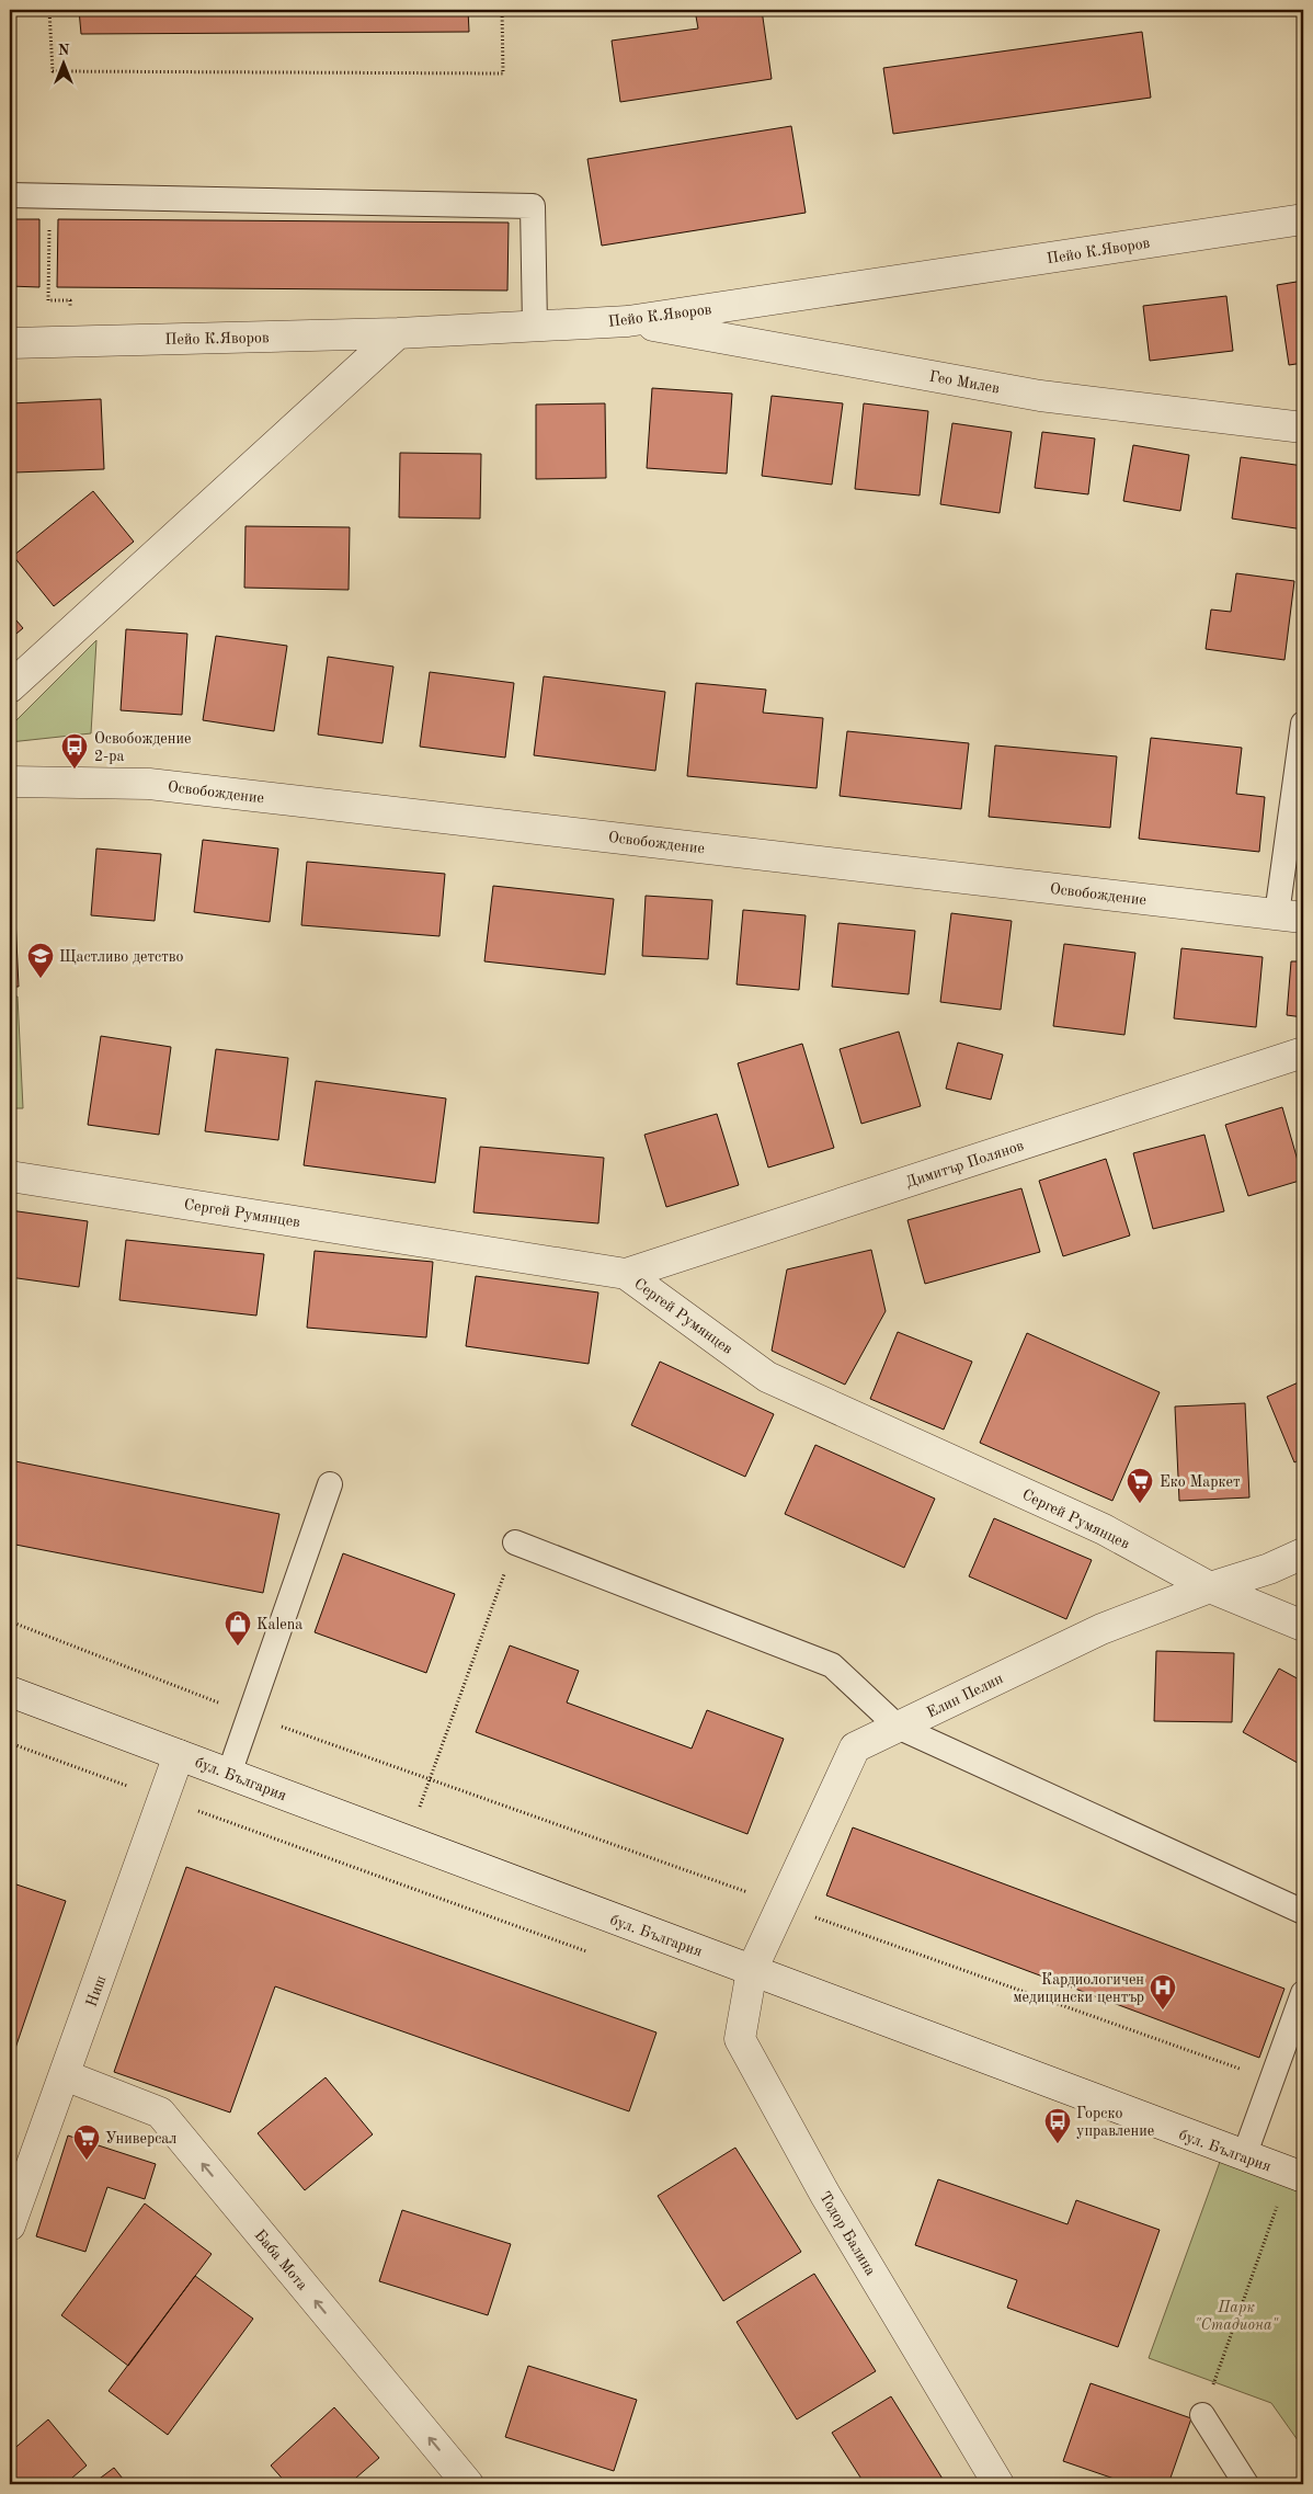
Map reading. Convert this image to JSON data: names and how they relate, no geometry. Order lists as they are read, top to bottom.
{
  "streets": {
    "street": [
      "Пейо К.Яворов",
      "Гео Милев",
      "Освобождение",
      "Димитър Полянов",
      "Сергей Румянцев",
      "Елин Пелин",
      "бул. България",
      "Ниш",
      "Тодор Балина",
      "Баба Мота"
    ]
  },
  "crossings": [
    ["Пейо К.Яворов", "Гео Милев"],
    ["Димитър Полянов", "Сергей Румянцев"],
    ["Сергей Румянцев", "Елин Пелин"],
    ["Елин Пелин", "бул. България"],
    ["Елин Пелин", "Тодор Балина"],
    ["бул. България", "Ниш"],
    ["бул. България", "Тодор Балина"],
    ["Ниш", "Баба Мота"]
  ],
  "one_way": ["Баба Мота"],
  "parks": ["Парк \"Стадиона\""],
  "places": {
    "bus stop": ["Освобождение 2-ра", "Горско управление"],
    "school or university": ["Щастливо детство"],
    "supermarket": ["Еко Маркет", "Универсал"],
    "shop": ["Kalena"],
    "hospital": ["Кардиологичен медицински център"]
  },
  "north": "top"
}
